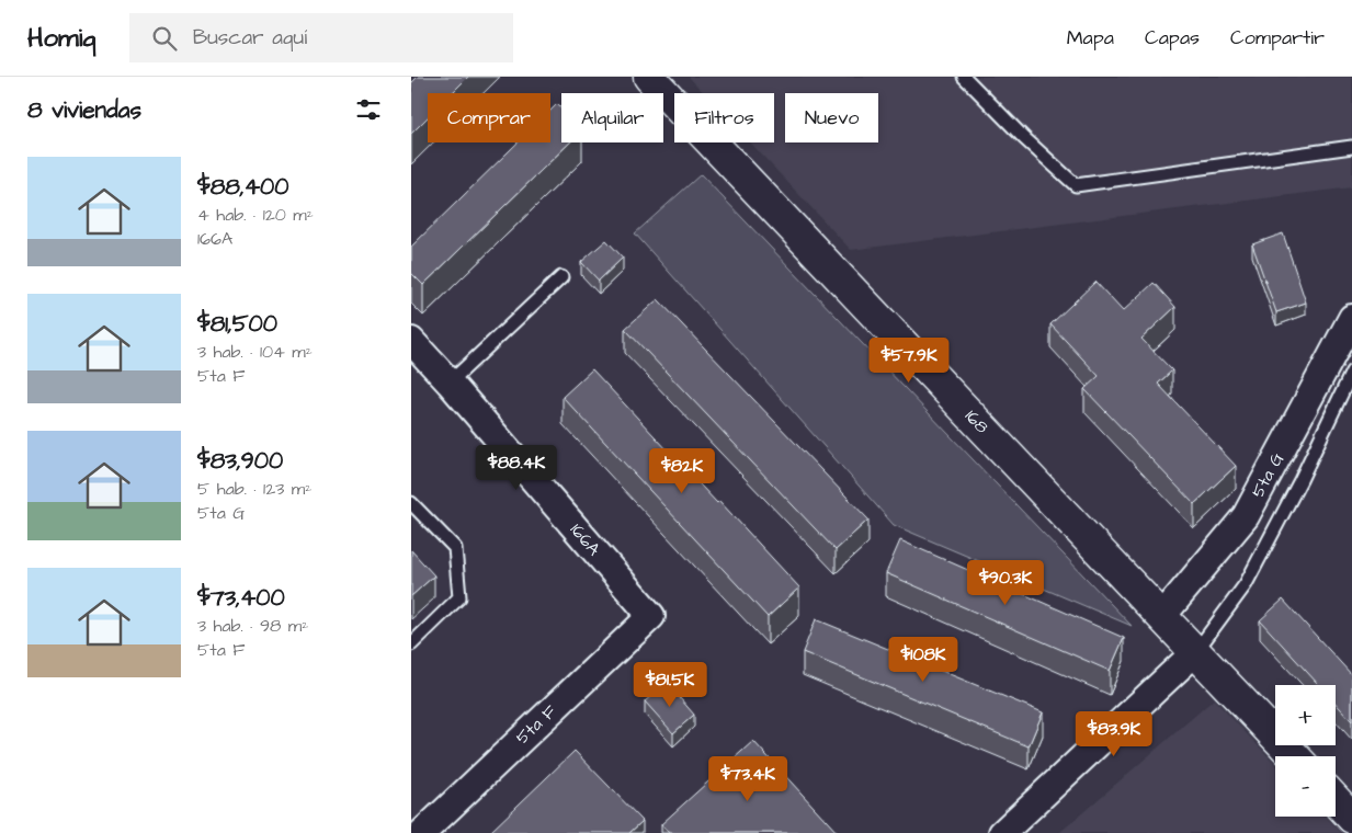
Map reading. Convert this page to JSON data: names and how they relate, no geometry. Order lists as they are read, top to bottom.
{
  "streets": {
    "street": [
      "168",
      "5ta G",
      "166A",
      "5ta F"
    ]
  },
  "crossings": [
    ["168", "5ta G"],
    ["166A", "5ta F"]
  ],
  "page": {
    "header": "Homiq",
    "search": "Buscar aquí",
    "nav": ["Mapa", "Capas", "Compartir"],
    "heading": "8 viviendas",
    "chip": [
      "Comprar",
      "Alquilar",
      "Filtros",
      "Nuevo"
    ],
    "list": [
      {
        "name": "$88,400",
        "note": "4 hab. · 120 m² · 166A"
      },
      {
        "name": "$81,500",
        "note": "3 hab. · 104 m² · 5ta F"
      },
      {
        "name": "$83,900",
        "note": "5 hab. · 123 m² · 5ta G"
      },
      {
        "name": "$73,400",
        "note": "3 hab. · 98 m² · 5ta F"
      }
    ],
    "price": [
      "$57.9K",
      "$88.4K",
      "$82K",
      "$90.3K",
      "$108K",
      "$81.5K",
      "$83.9K",
      "$73.4K"
    ],
    "map_buttons": ["+", "−"]
  }
}
